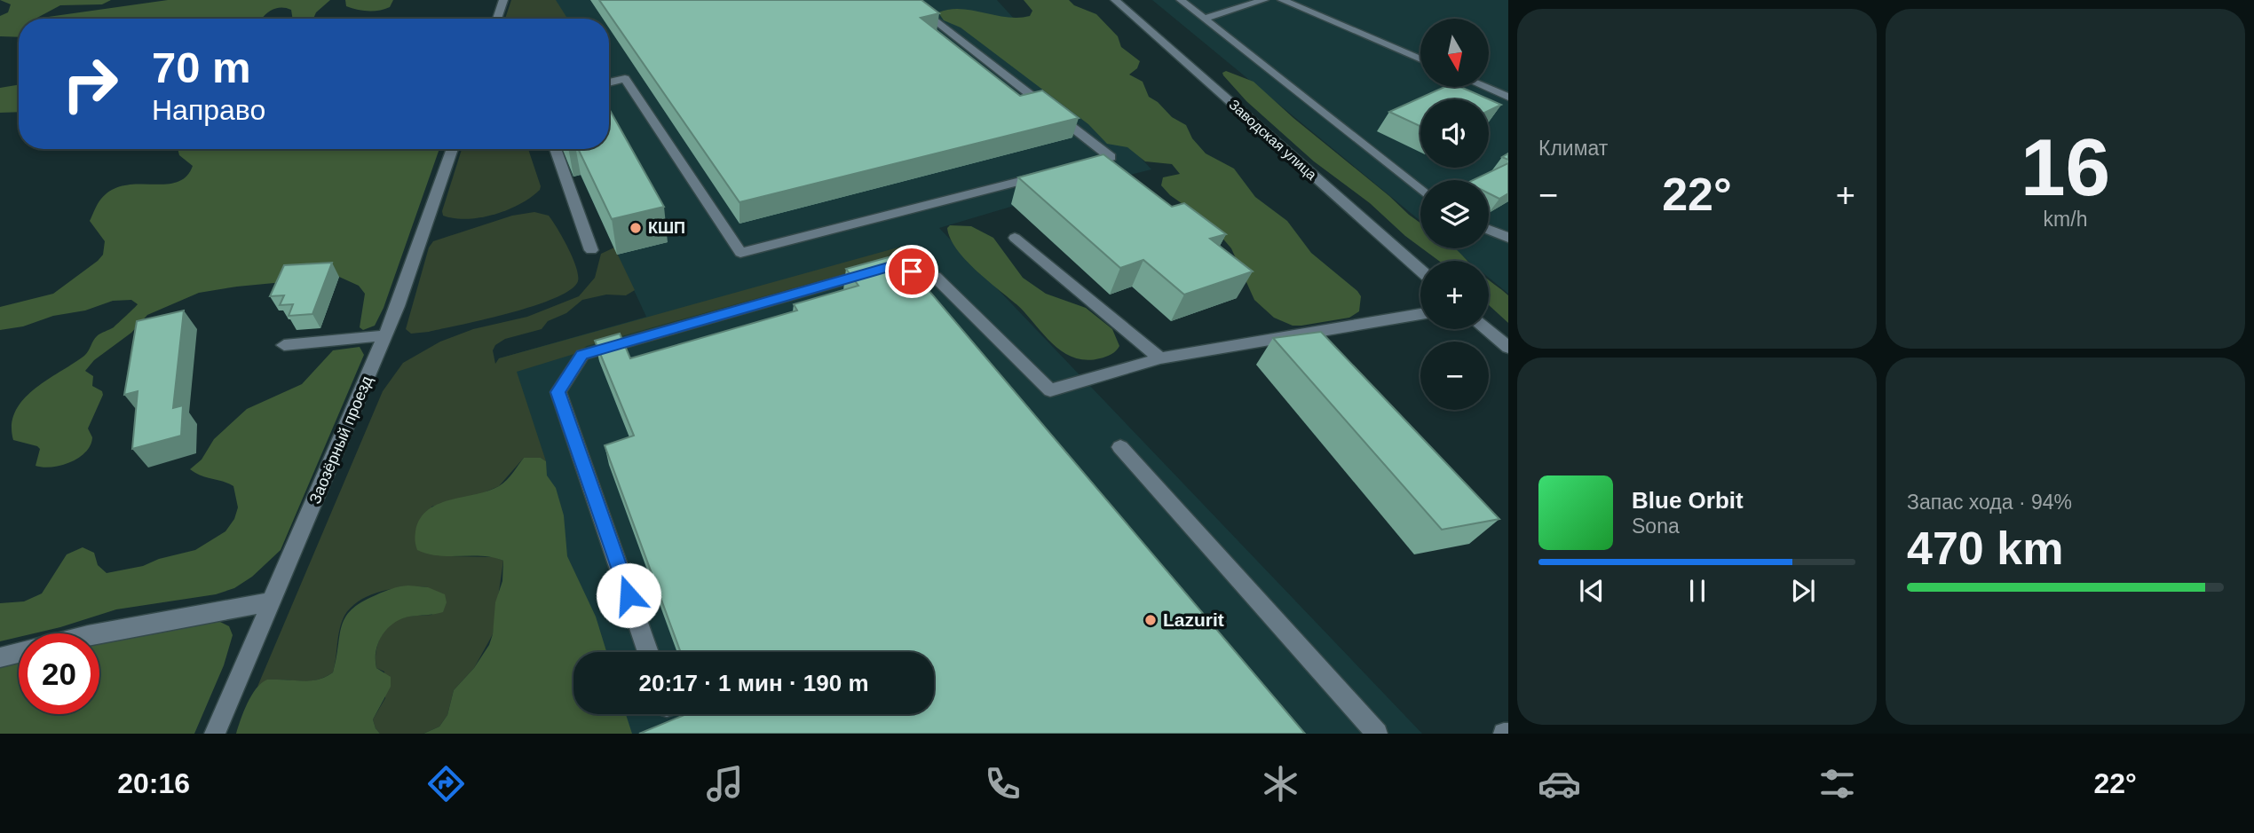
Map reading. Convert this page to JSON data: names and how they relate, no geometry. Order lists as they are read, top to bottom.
{
  "streets": {
    "street": ["Заводская улица", "Заозёрный проезд"]
  },
  "places": ["КШП", "Lazurit"],
  "north": "bottom",
  "page": {
    "tile": [
      "Климат",
      ["16", "km/h"],
      ["Запас хода · 94%", "470 km"]
    ],
    "map_buttons": ["+", "−"],
    "turn": ["70 m", "Направо"],
    "heat": ["−", "22°", "+"],
    "song": ["Blue Orbit", "Sona"],
    "limit": "20",
    "trip": "20:17 · 1 мин · 190 m",
    "tabs": ["20:16", "22°"]
  }
}
